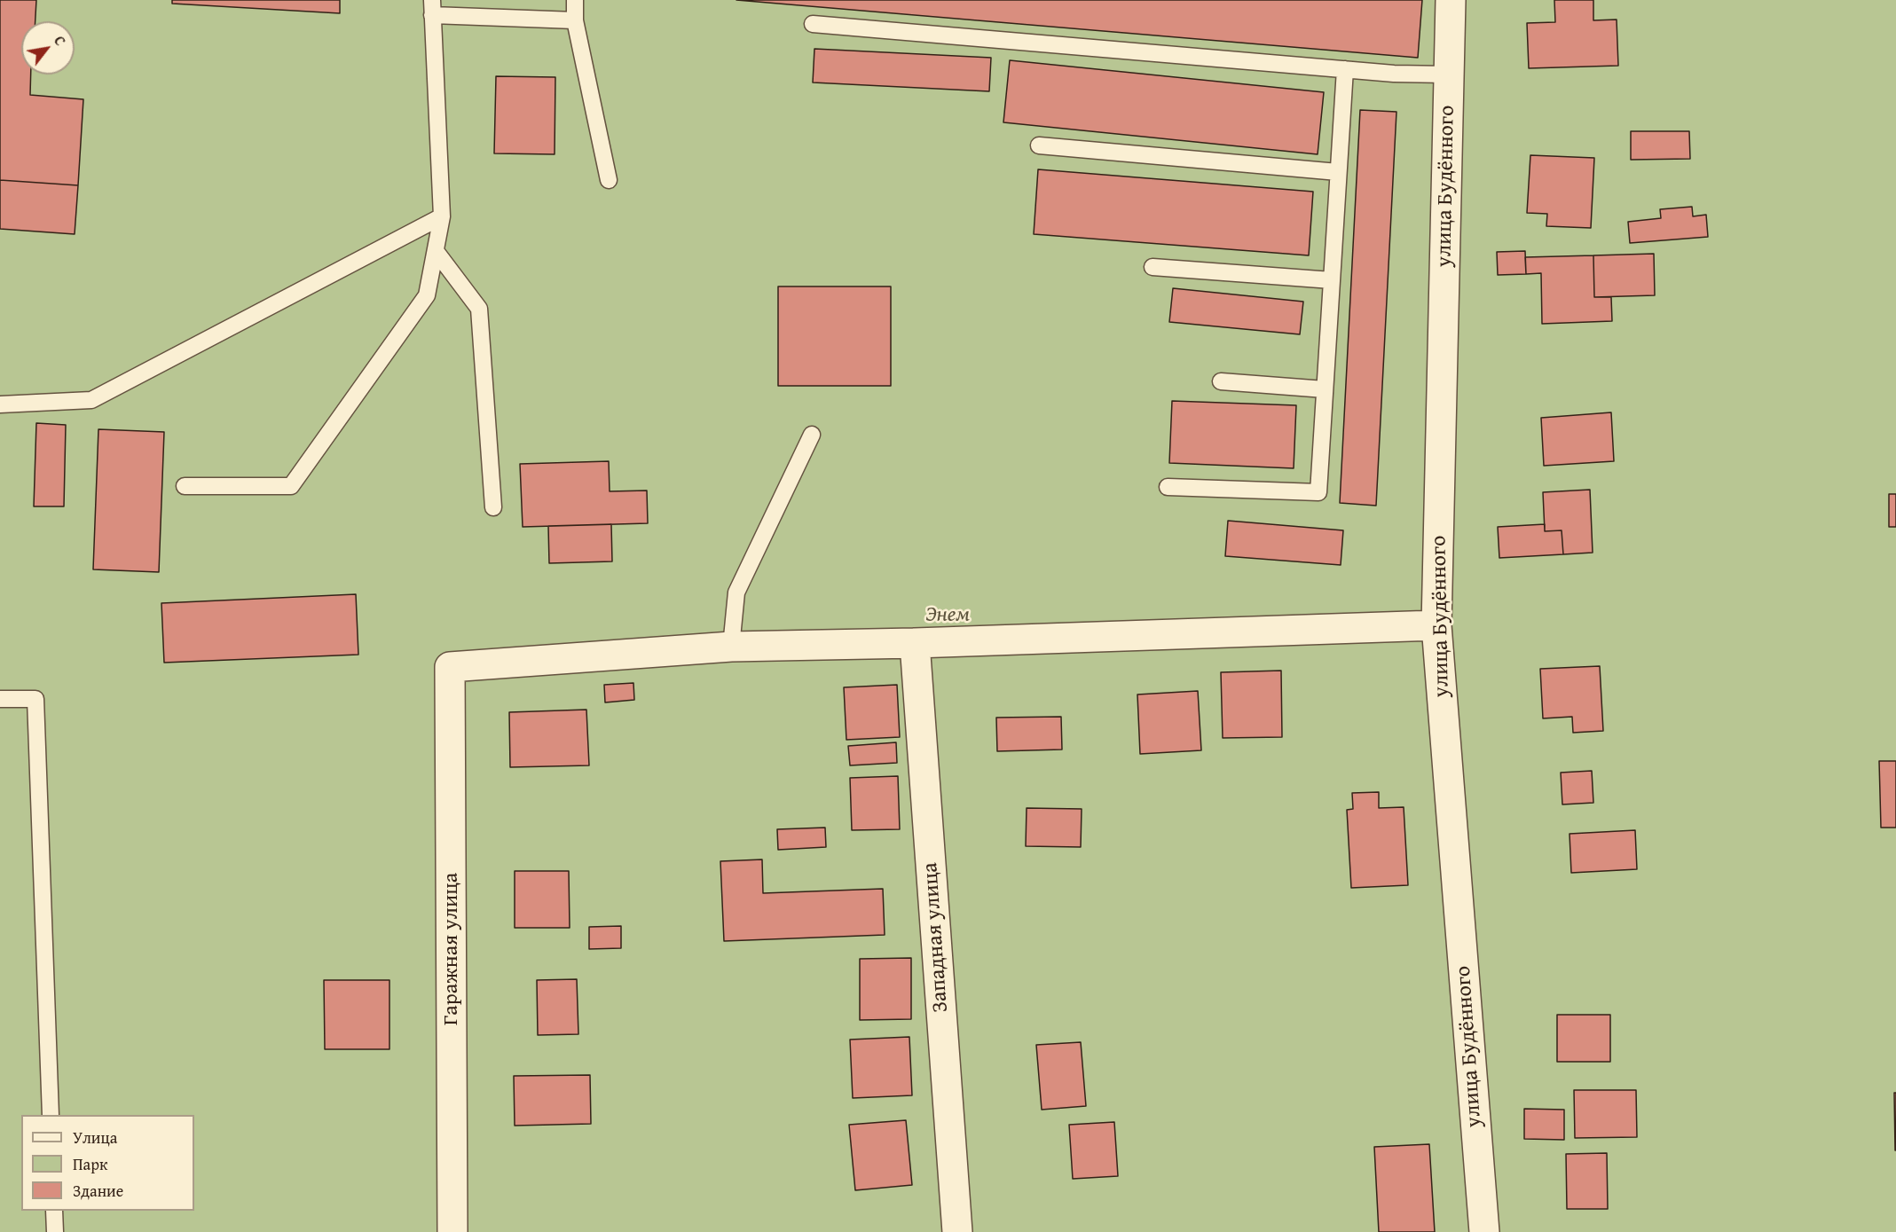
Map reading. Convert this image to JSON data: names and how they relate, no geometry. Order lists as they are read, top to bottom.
{
  "streets": {
    "street": ["улица Будённого", "Западная улица", "Гаражная улица"]
  },
  "parks": ["Энем"],
  "legend": ["Улица", "Парк", "Здание"],
  "north": "top right"
}
